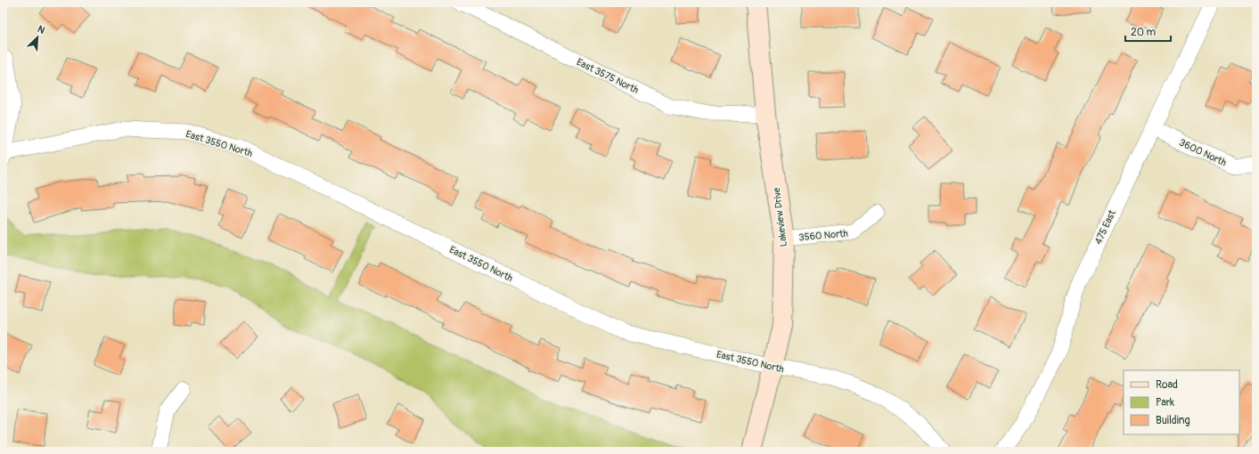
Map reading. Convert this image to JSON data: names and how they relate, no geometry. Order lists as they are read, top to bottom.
{
  "streets": {
    "street": [
      "East 3575 North",
      "East 3550 North",
      "3600 North",
      "Lakeview Drive",
      "475 East",
      "3560 North"
    ]
  },
  "crossings": [
    ["East 3575 North", "Lakeview Drive"],
    ["East 3550 North", "Lakeview Drive"],
    ["3600 North", "475 East"],
    ["Lakeview Drive", "3560 North"]
  ],
  "legend": ["Road", "Park", "Building"],
  "scale_bar": "20 m",
  "north": "top right"
}
